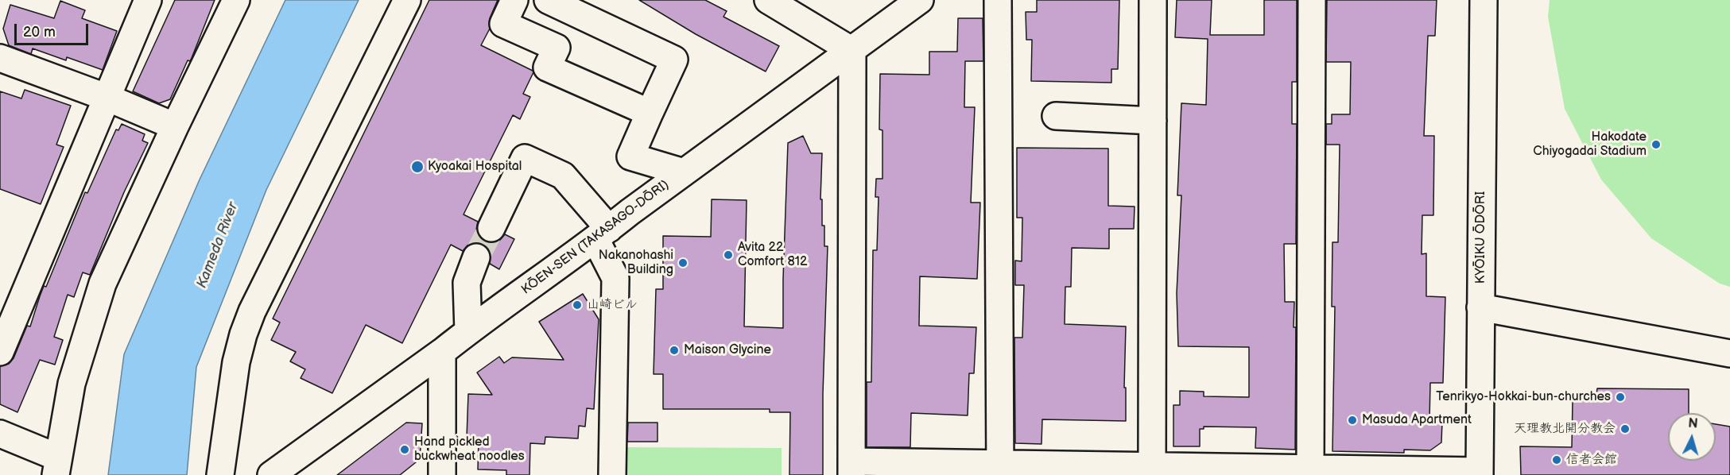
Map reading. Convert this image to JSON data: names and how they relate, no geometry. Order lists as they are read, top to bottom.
{
  "streets": {
    "street": ["KŌEN-SEN (TAKASAGO-DŌRI)", "KYŌIKU ŌDŌRI"]
  },
  "water": ["Kameda River"],
  "places": [
    "Hakodate Chiyogadai Stadium",
    "Kyoakai Hospital",
    "Avita 22 Comfort 812",
    "Nakanohashi Building",
    "山崎ビル",
    "Maison Glycine",
    "Tenrikyo-Hokkai-bun-churches",
    "Masuda Apartment",
    "天理教北開分教会",
    "Hand pickled buckwheat noodles",
    "信者会館"
  ],
  "scale_bar": "20 m",
  "north": "top"
}
